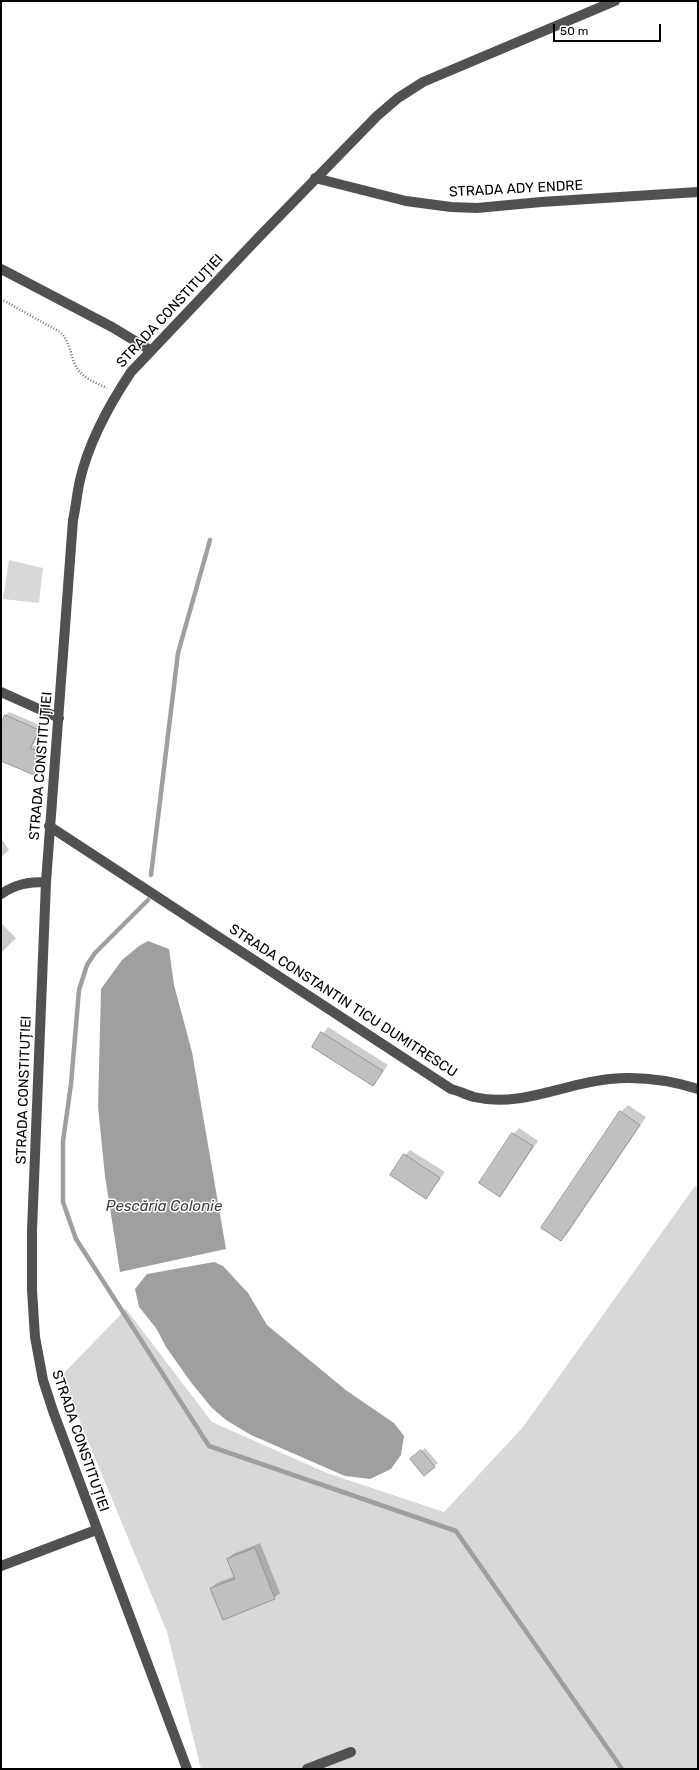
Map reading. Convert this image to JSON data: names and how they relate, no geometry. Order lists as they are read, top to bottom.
{
  "streets": {
    "street": ["STRADA ADY ENDRE", "STRADA CONSTITUȚIEI", "STRADA CONSTANTIN TICU DUMITRESCU"]
  },
  "crossings": [
    ["STRADA ADY ENDRE", "STRADA CONSTITUȚIEI"],
    ["STRADA CONSTITUȚIEI", "STRADA CONSTANTIN TICU DUMITRESCU"]
  ],
  "water": ["Pescăria Colonie"],
  "scale_bar": "50 m"
}
